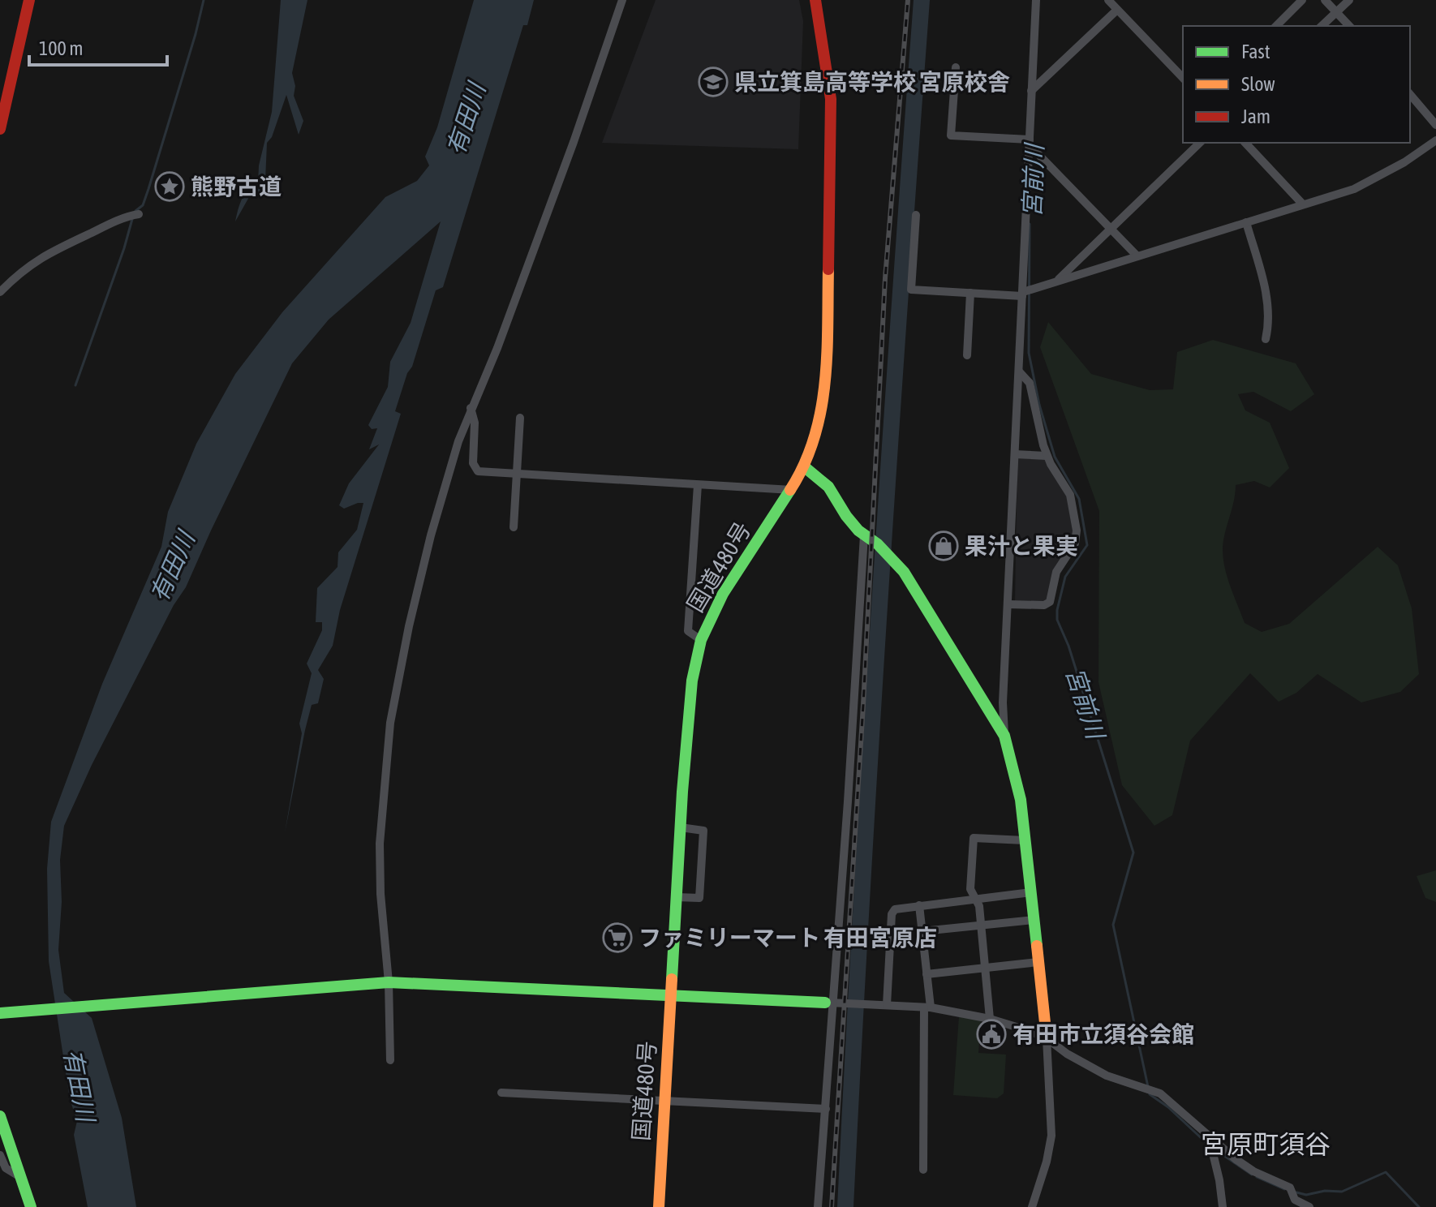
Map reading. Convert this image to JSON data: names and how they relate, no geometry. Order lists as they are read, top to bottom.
{
  "streets": {
    "main road": ["国道480号"]
  },
  "districts": ["宮原町須谷"],
  "water": ["有田川", "宮前川"],
  "places": {
    "school or university": ["県立箕島高等学校 宮原校舎"],
    "place": ["熊野古道"],
    "shop": ["果汁と果実"],
    "supermarket": ["ファミリーマート 有田宮原店"],
    "public building": ["有田市立須谷会館"]
  },
  "legend": ["Fast", "Slow", "Jam"],
  "scale_bar": "100 m"
}
